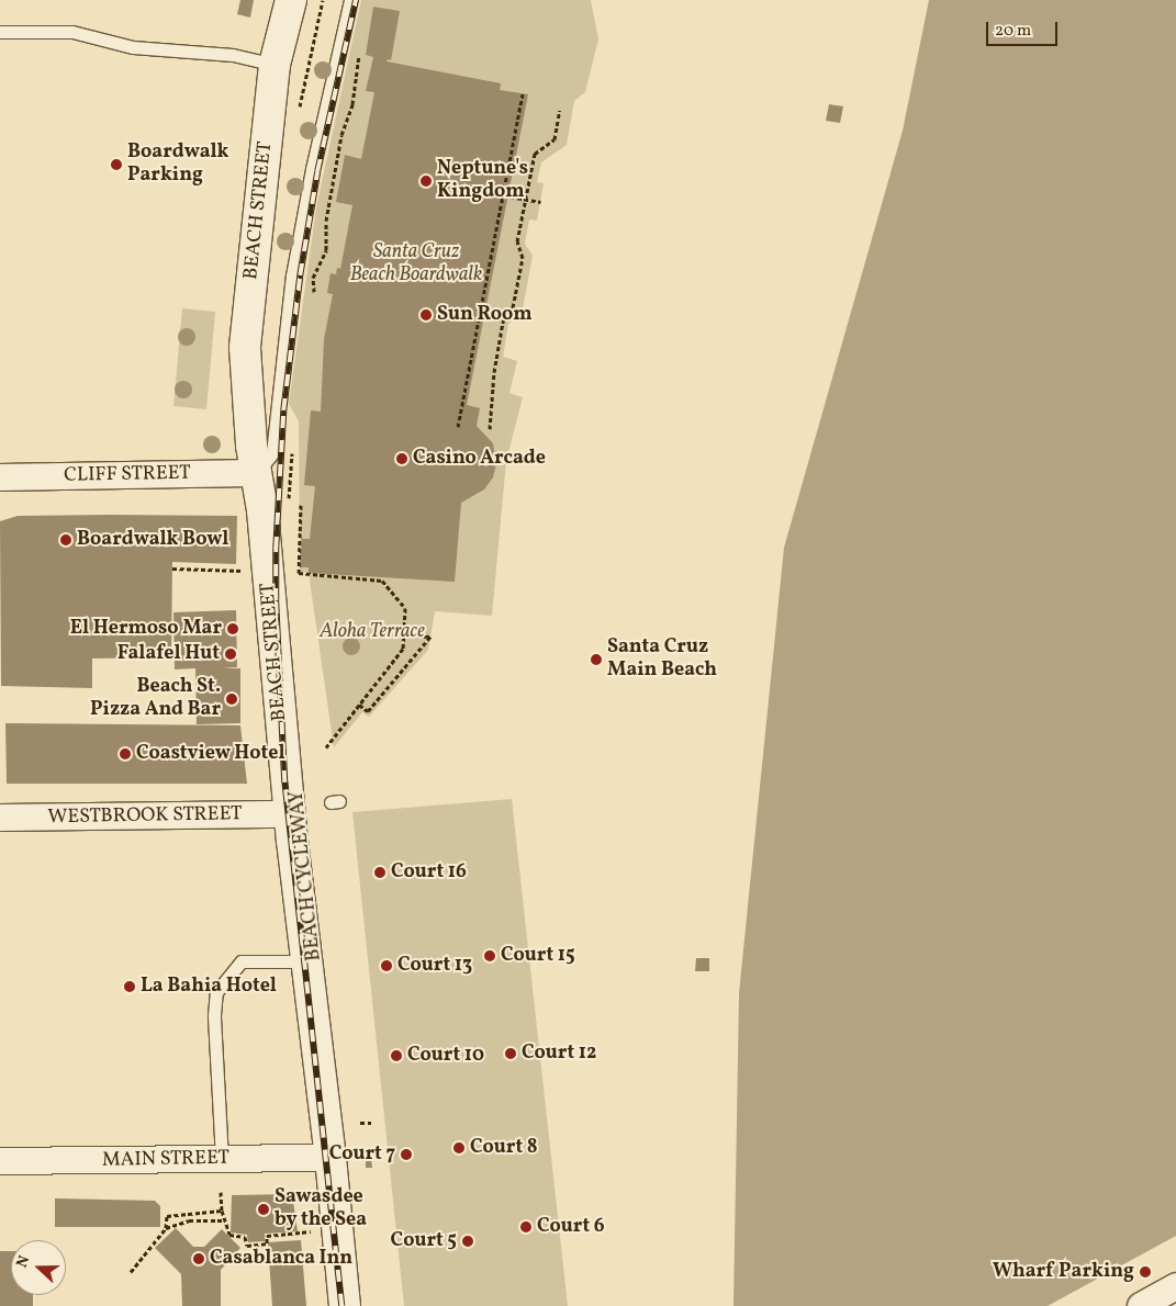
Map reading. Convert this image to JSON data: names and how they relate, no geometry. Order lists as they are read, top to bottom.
{
  "streets": {
    "street": [
      "BEACH STREET",
      "CLIFF STREET",
      "WESTBROOK STREET",
      "MAIN STREET"
    ]
  },
  "crossings": [
    ["BEACH STREET", "CLIFF STREET"],
    ["BEACH STREET", "WESTBROOK STREET"],
    ["BEACH STREET", "MAIN STREET"]
  ],
  "parks": ["Santa Cruz Beach Boardwalk", "Aloha Terrace"],
  "places": [
    "Boardwalk Parking",
    "Neptune's Kingdom",
    "Sun Room",
    "Casino Arcade",
    "Boardwalk Bowl",
    "El Hermoso Mar",
    "Falafel Hut",
    "Santa Cruz Main Beach",
    "Beach St. Pizza And Bar",
    "Coastview Hotel",
    "Court 16",
    "Court 15",
    "Court 13",
    "La Bahia Hotel",
    "Court 12",
    "Court 10",
    "Court 8",
    "Court 7",
    "Sawasdee by the Sea",
    "Court 6",
    "Court 5",
    "Casablanca Inn",
    "Wharf Parking"
  ],
  "scale_bar": "20 m",
  "north": "left"
}
